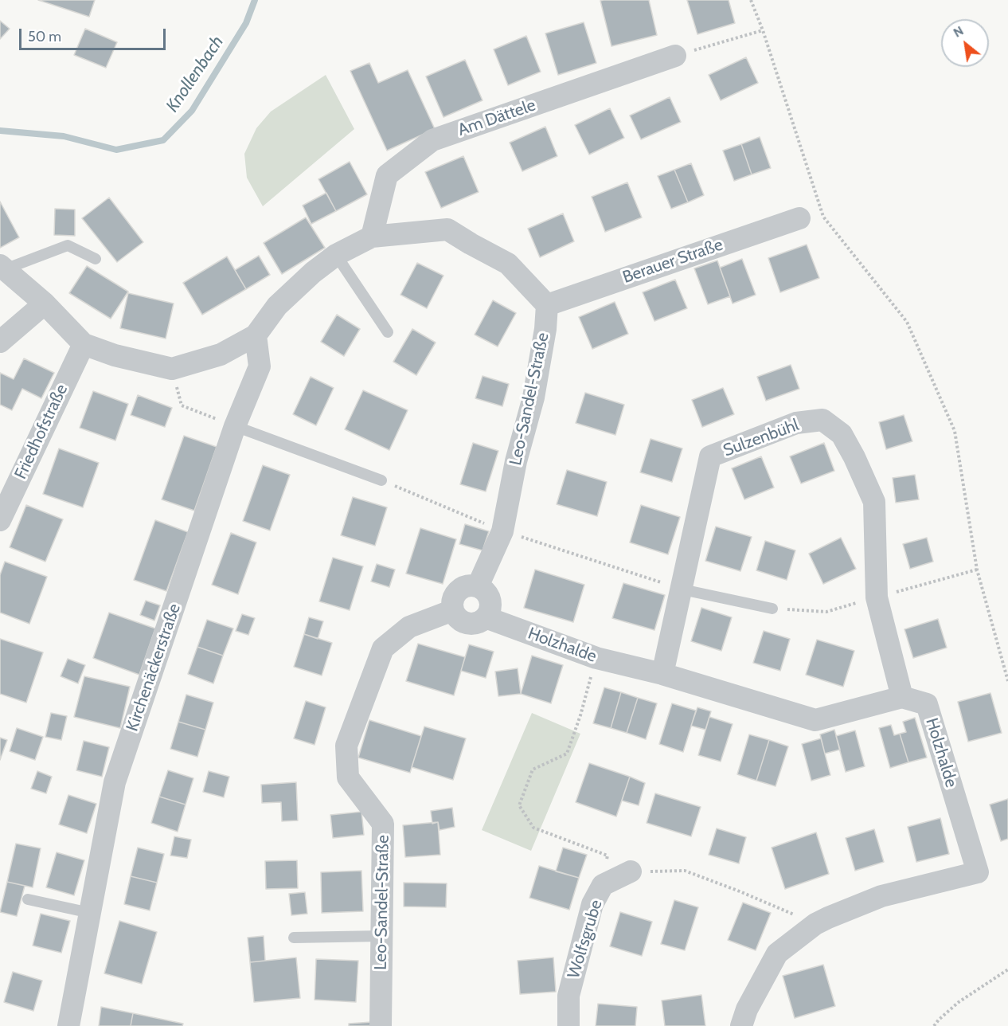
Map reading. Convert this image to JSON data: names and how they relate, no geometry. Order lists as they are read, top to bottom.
{
  "streets": {
    "street": [
      "Am Dättele",
      "Berauer Straße",
      "Leo-Sandel-Straße",
      "Friedhofstraße",
      "Sulzenbühl",
      "Holzhalde",
      "Kirchenäckerstraße",
      "Wolfsgrube"
    ]
  },
  "crossings": [
    ["Berauer Straße", "Leo-Sandel-Straße"],
    ["Leo-Sandel-Straße", "Holzhalde"],
    ["Sulzenbühl", "Holzhalde"]
  ],
  "water": ["Knollenbach"],
  "scale_bar": "50 m",
  "north": "top left"
}
